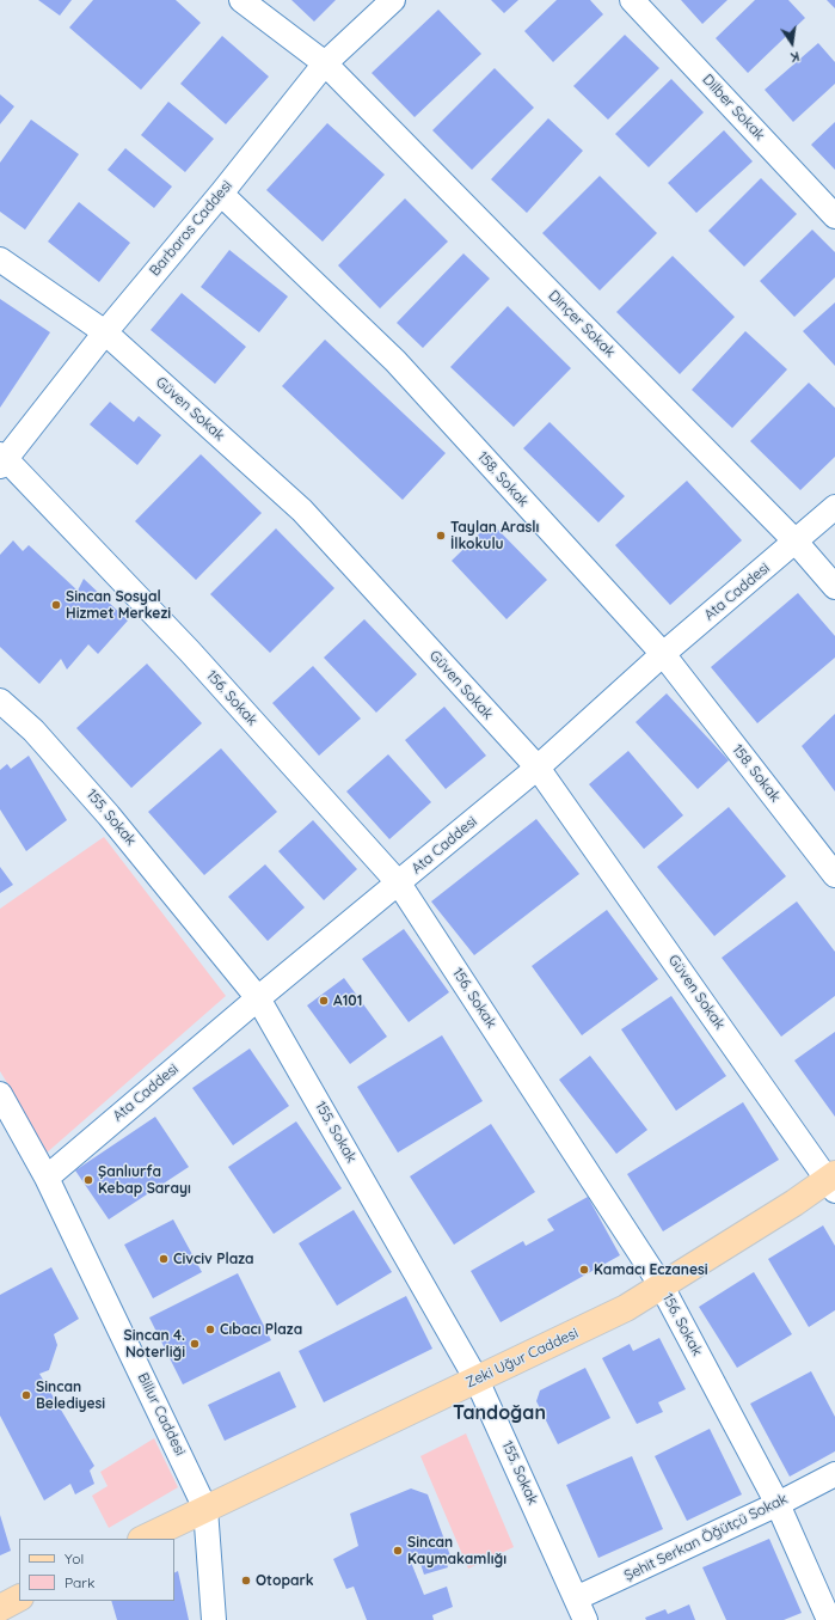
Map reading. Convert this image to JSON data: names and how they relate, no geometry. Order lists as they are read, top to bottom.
{
  "streets": {
    "main road": ["Zeki Uğur Caddesi"],
    "street": [
      "Dilber Sokak",
      "Barbaros Caddesi",
      "Dinçer Sokak",
      "Güven Sokak",
      "158. Sokak",
      "Ata Caddesi",
      "156. Sokak",
      "155. Sokak",
      "Billur Caddesi",
      "Şehit Serkan Öğütçü Sokak"
    ]
  },
  "crossings": [
    ["Barbaros Caddesi", "Dinçer Sokak"],
    ["Barbaros Caddesi", "Güven Sokak"],
    ["Barbaros Caddesi", "158. Sokak"],
    ["Barbaros Caddesi", "156. Sokak"],
    ["Dinçer Sokak", "Ata Caddesi"],
    ["Güven Sokak", "Ata Caddesi"],
    ["Güven Sokak", "Zeki Uğur Caddesi"],
    ["158. Sokak", "Ata Caddesi"],
    ["Ata Caddesi", "156. Sokak"],
    ["Ata Caddesi", "155. Sokak"],
    ["Ata Caddesi", "Billur Caddesi"],
    ["156. Sokak", "Zeki Uğur Caddesi"],
    ["156. Sokak", "Şehit Serkan Öğütçü Sokak"],
    ["155. Sokak", "Zeki Uğur Caddesi"],
    ["155. Sokak", "Şehit Serkan Öğütçü Sokak"],
    ["Zeki Uğur Caddesi", "Billur Caddesi"]
  ],
  "districts": ["Tandoğan"],
  "places": [
    "Taylan Araslı İlkokulu",
    "Sincan Sosyal Hizmet Merkezi",
    "A101",
    "Şanlıurfa Kebap Sarayı",
    "Civciv Plaza",
    "Kamacı Eczanesi",
    "Cıbacı Plaza",
    "Sincan 4. Noterliği",
    "Sincan Belediyesi",
    "Sincan Kaymakamlığı",
    "Otopark"
  ],
  "legend": ["Yol", "Park"],
  "north": "bottom"
}
